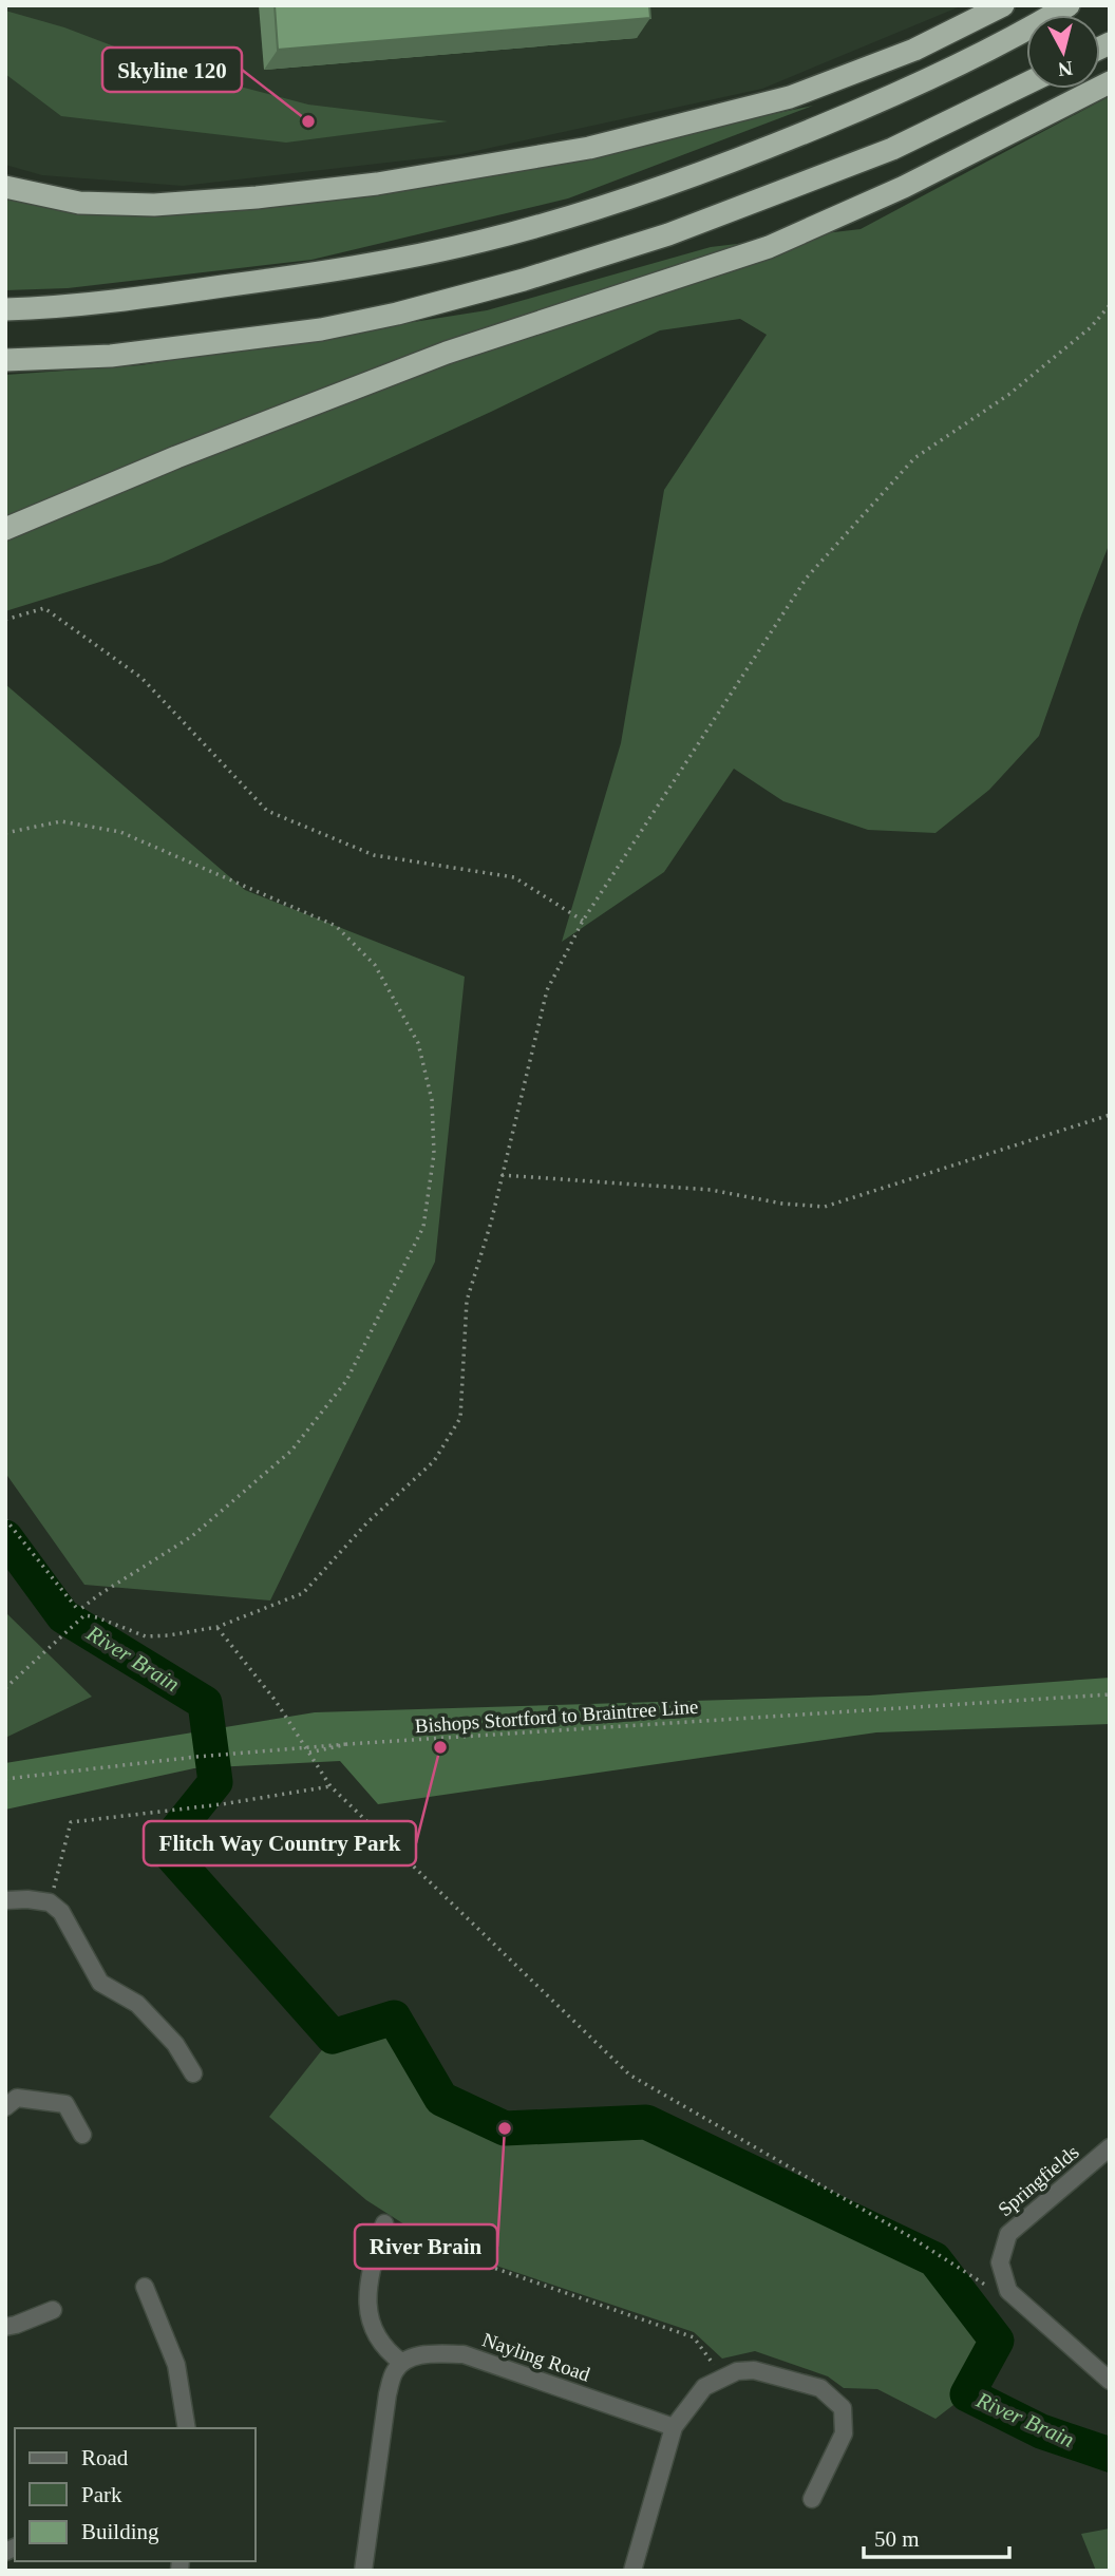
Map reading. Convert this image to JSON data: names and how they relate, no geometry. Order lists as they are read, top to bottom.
{
  "streets": {
    "street": ["Springfields", "Nayling Road"],
    "path": ["Bishops Stortford to Braintree Line"]
  },
  "water": ["River Brain"],
  "places": ["Skyline 120", "Flitch Way Country Park", "River Brain"],
  "legend": ["Road", "Park", "Building"],
  "scale_bar": "50 m",
  "north": "bottom"
}
